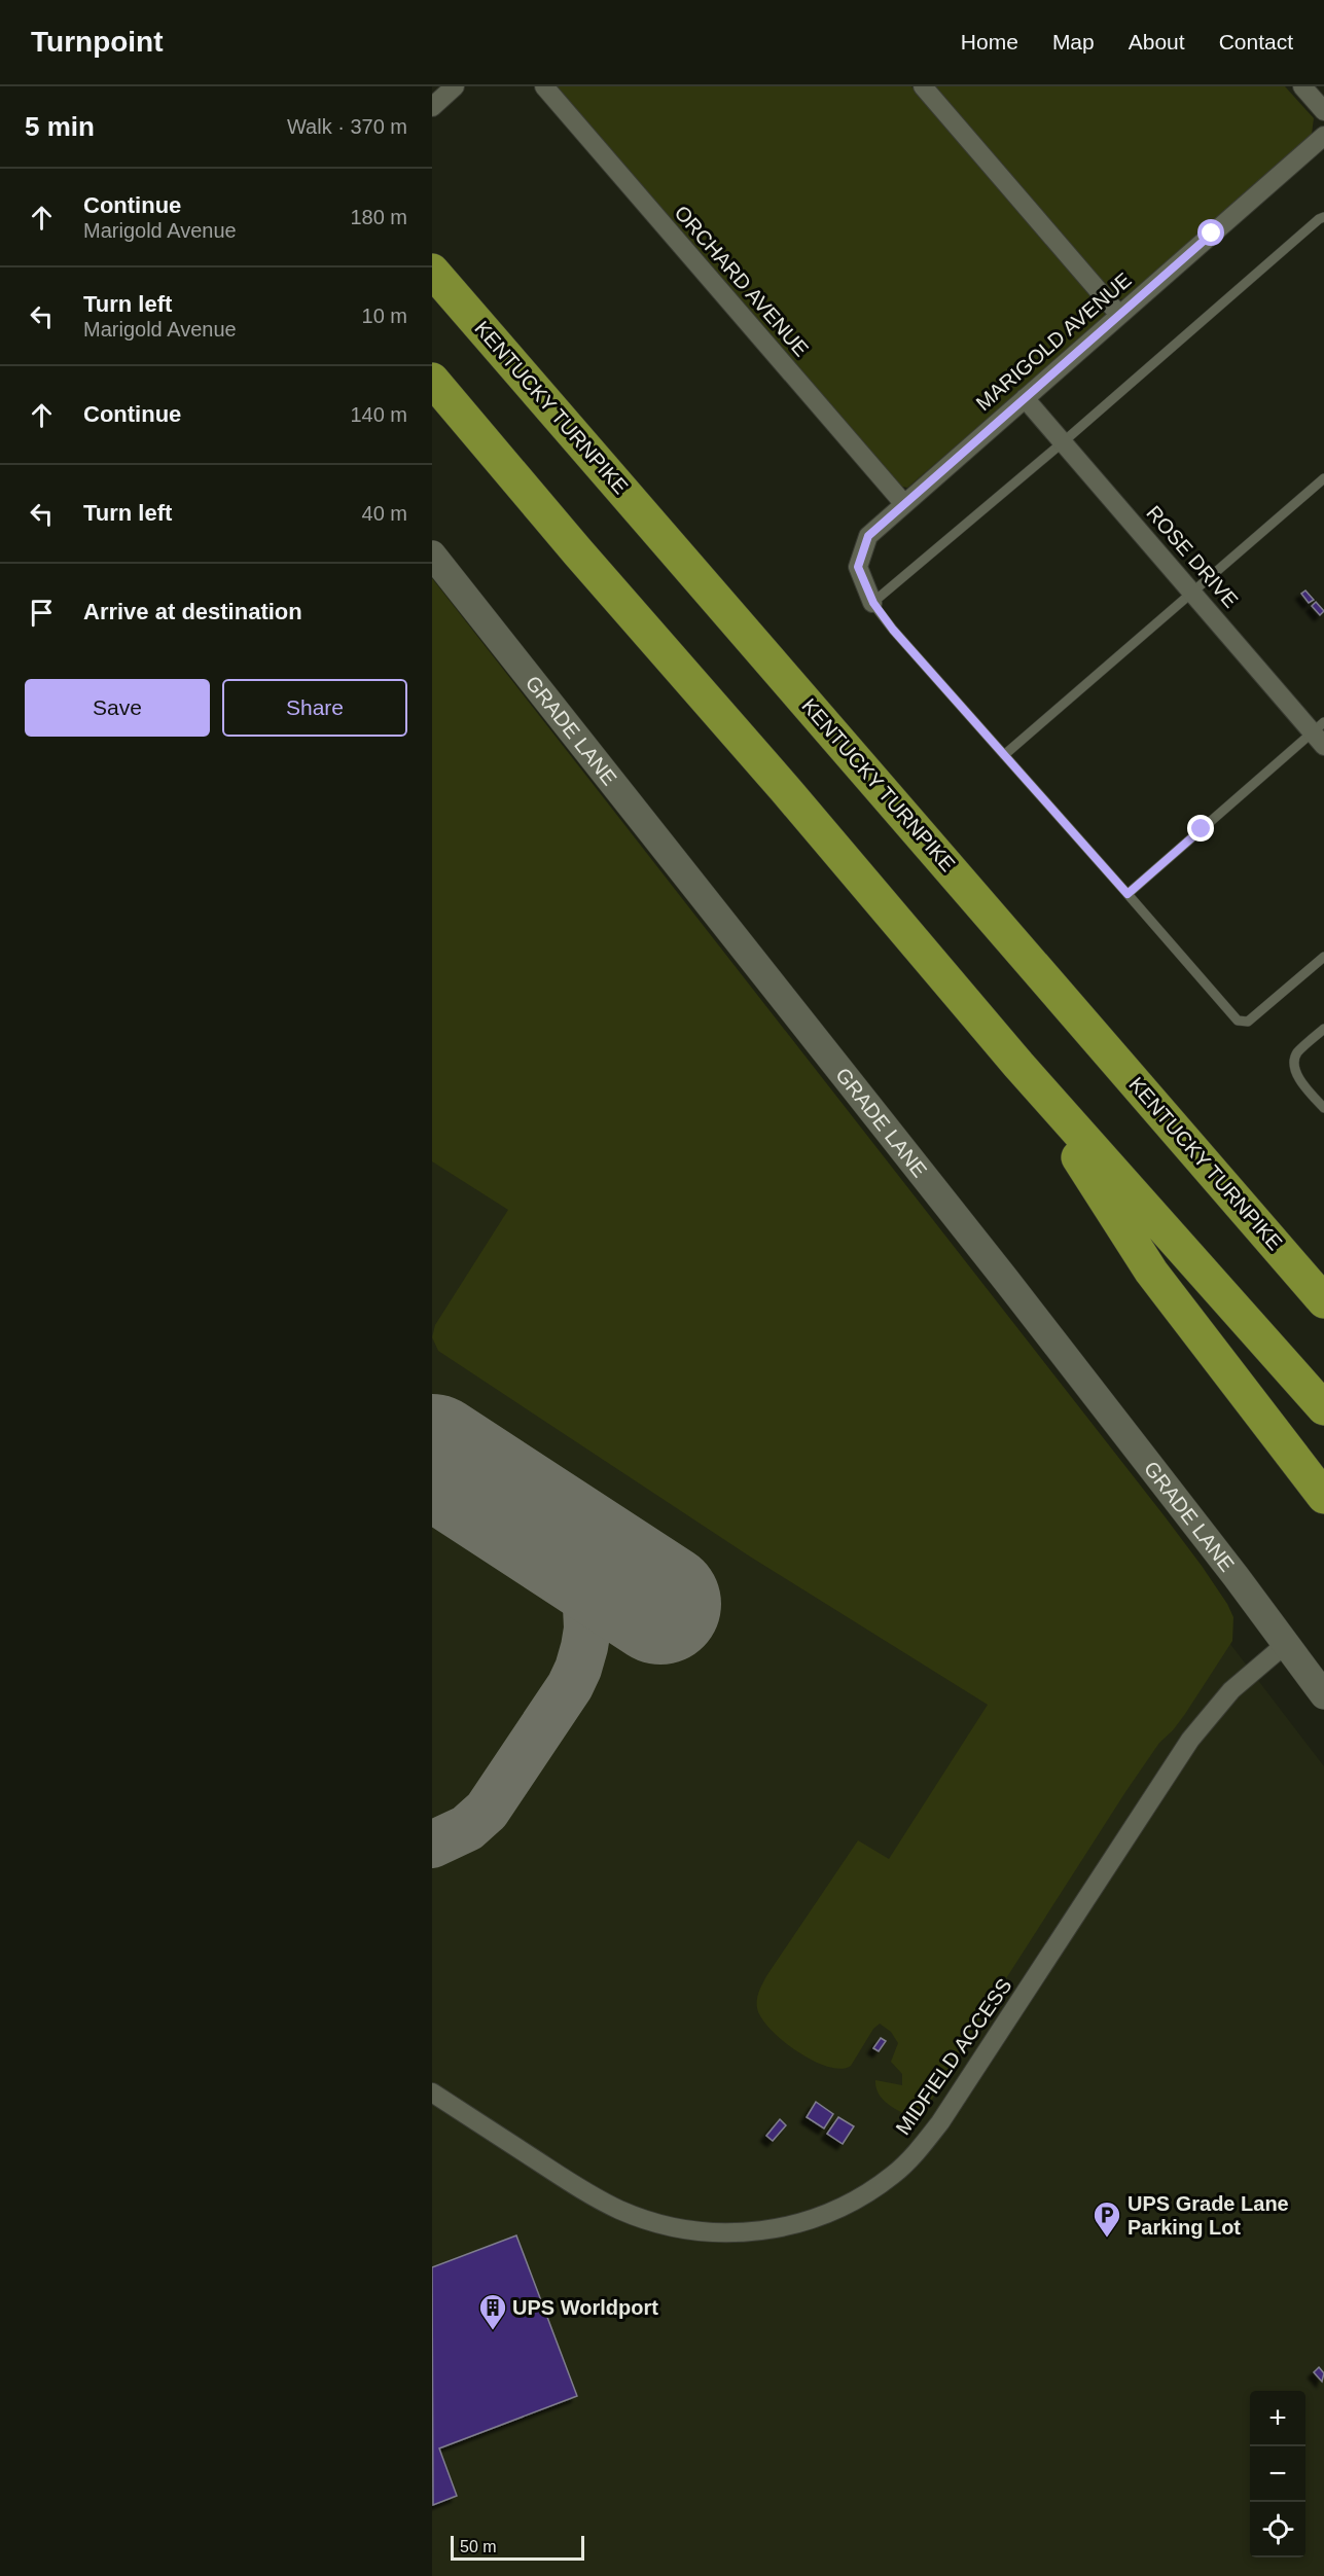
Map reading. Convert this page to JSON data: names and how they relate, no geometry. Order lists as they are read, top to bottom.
{
  "streets": {
    "highway": ["KENTUCKY TURNPIKE"],
    "main road": ["GRADE LANE"],
    "street": [
      "ORCHARD AVENUE",
      "MARIGOLD AVENUE",
      "ROSE DRIVE",
      "MIDFIELD ACCESS"
    ]
  },
  "crossings": [
    ["ORCHARD AVENUE", "MARIGOLD AVENUE"],
    ["MARIGOLD AVENUE", "ROSE DRIVE"],
    ["GRADE LANE", "MIDFIELD ACCESS"]
  ],
  "places": {
    "parking": ["UPS Grade Lane Parking Lot"],
    "building": ["UPS Worldport"]
  },
  "scale_bar": "50 m",
  "page": {
    "header": "Turnpoint",
    "nav": [
      "Home",
      "Map",
      "About",
      "Contact"
    ],
    "heading": ["5 min", "Walk · 370 m"],
    "list": [
      ["Continue", "Marigold Avenue", "180 m"],
      ["Turn left", "Marigold Avenue", "10 m"],
      ["Continue", "140 m"],
      ["Turn left", "40 m"],
      "Arrive at destination"
    ],
    "buttons": ["Save", "Share"],
    "map_buttons": ["+", "−"],
    "scale": "50 m"
  }
}
